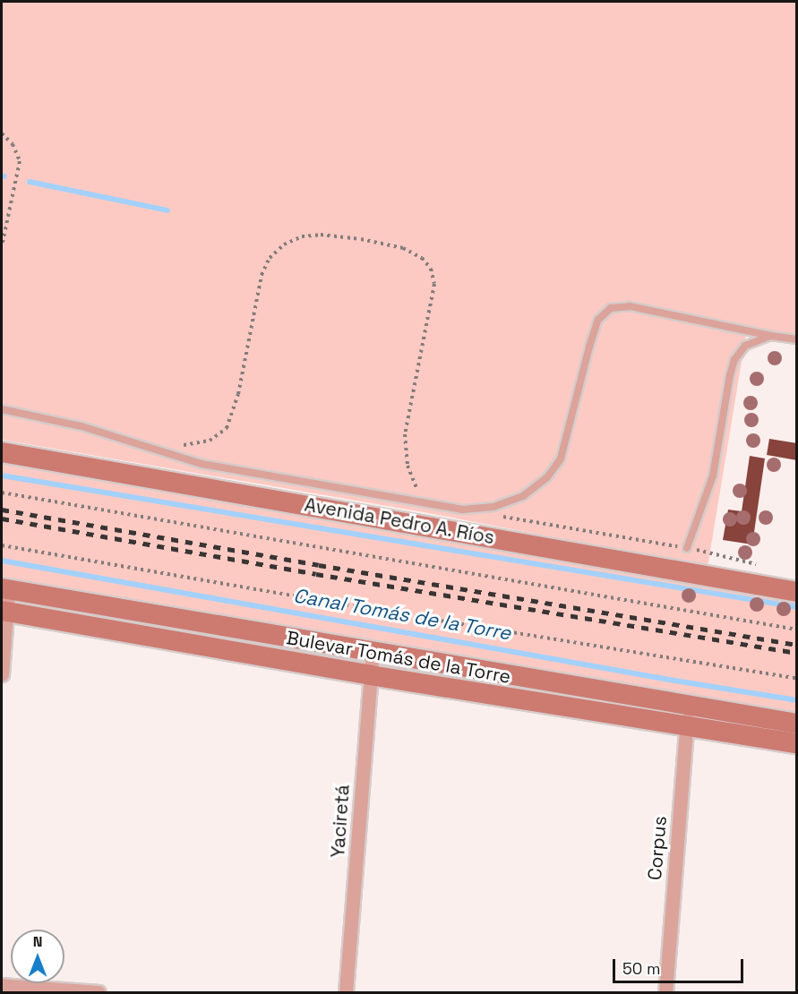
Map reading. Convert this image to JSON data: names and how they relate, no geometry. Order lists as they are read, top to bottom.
{
  "streets": {
    "street": [
      "Avenida Pedro A. Ríos",
      "Bulevar Tomás de la Torre",
      "Yaciretá",
      "Corpus"
    ]
  },
  "crossings": [
    ["Bulevar Tomás de la Torre", "Yaciretá"],
    ["Bulevar Tomás de la Torre", "Corpus"]
  ],
  "water": ["Canal Tomás de la Torre"],
  "scale_bar": "50 m",
  "north": "top"
}
